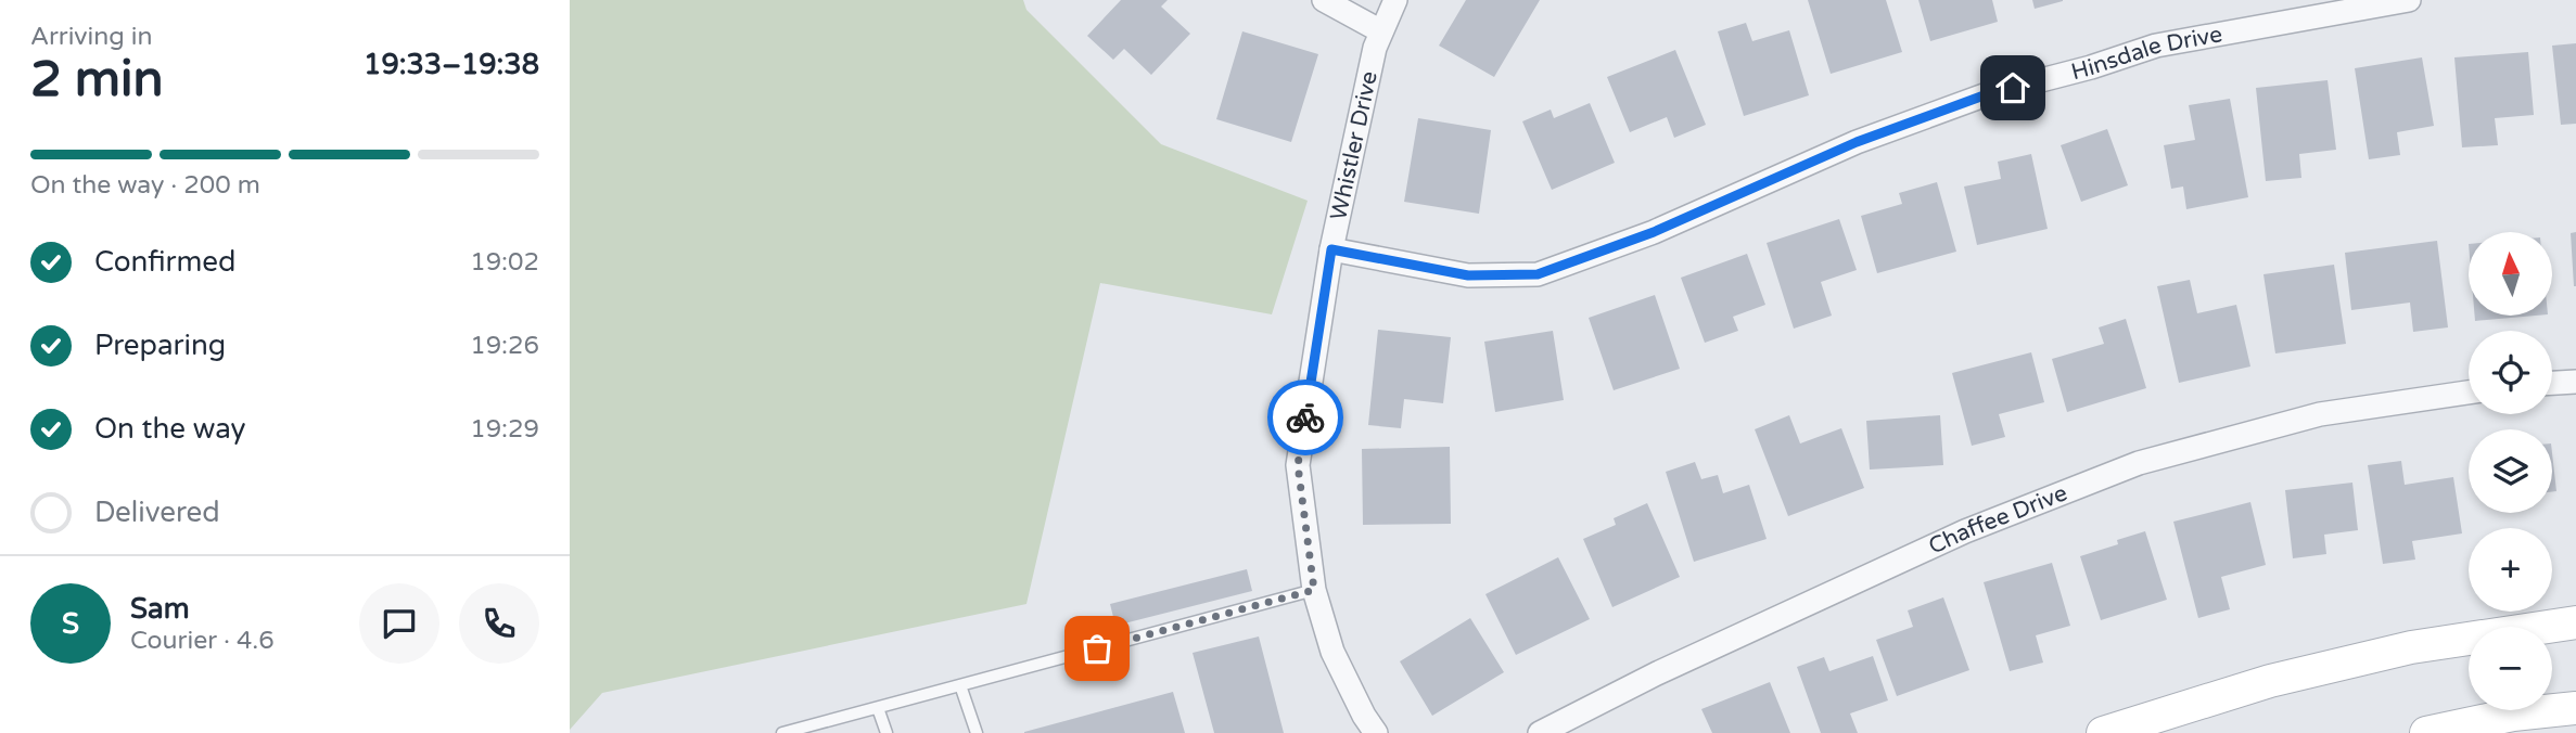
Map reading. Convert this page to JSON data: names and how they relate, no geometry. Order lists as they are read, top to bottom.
{
  "streets": {
    "street": ["Hinsdale Drive", "Whistler Drive", "Chaffee Drive"]
  },
  "crossings": [
    ["Hinsdale Drive", "Whistler Drive"]
  ],
  "north": "top",
  "page": {
    "heading": ["2 min", "Arriving in", "19:33–19:38"],
    "panel": ["Sam", "Courier · 4.6"],
    "bar": "On the way · 200 m",
    "list": [
      ["Confirmed", "19:02"],
      ["Preparing", "19:26"],
      ["On the way", "19:29"],
      "Delivered"
    ],
    "map_buttons": ["+", "−"],
    "round": "S"
  }
}
